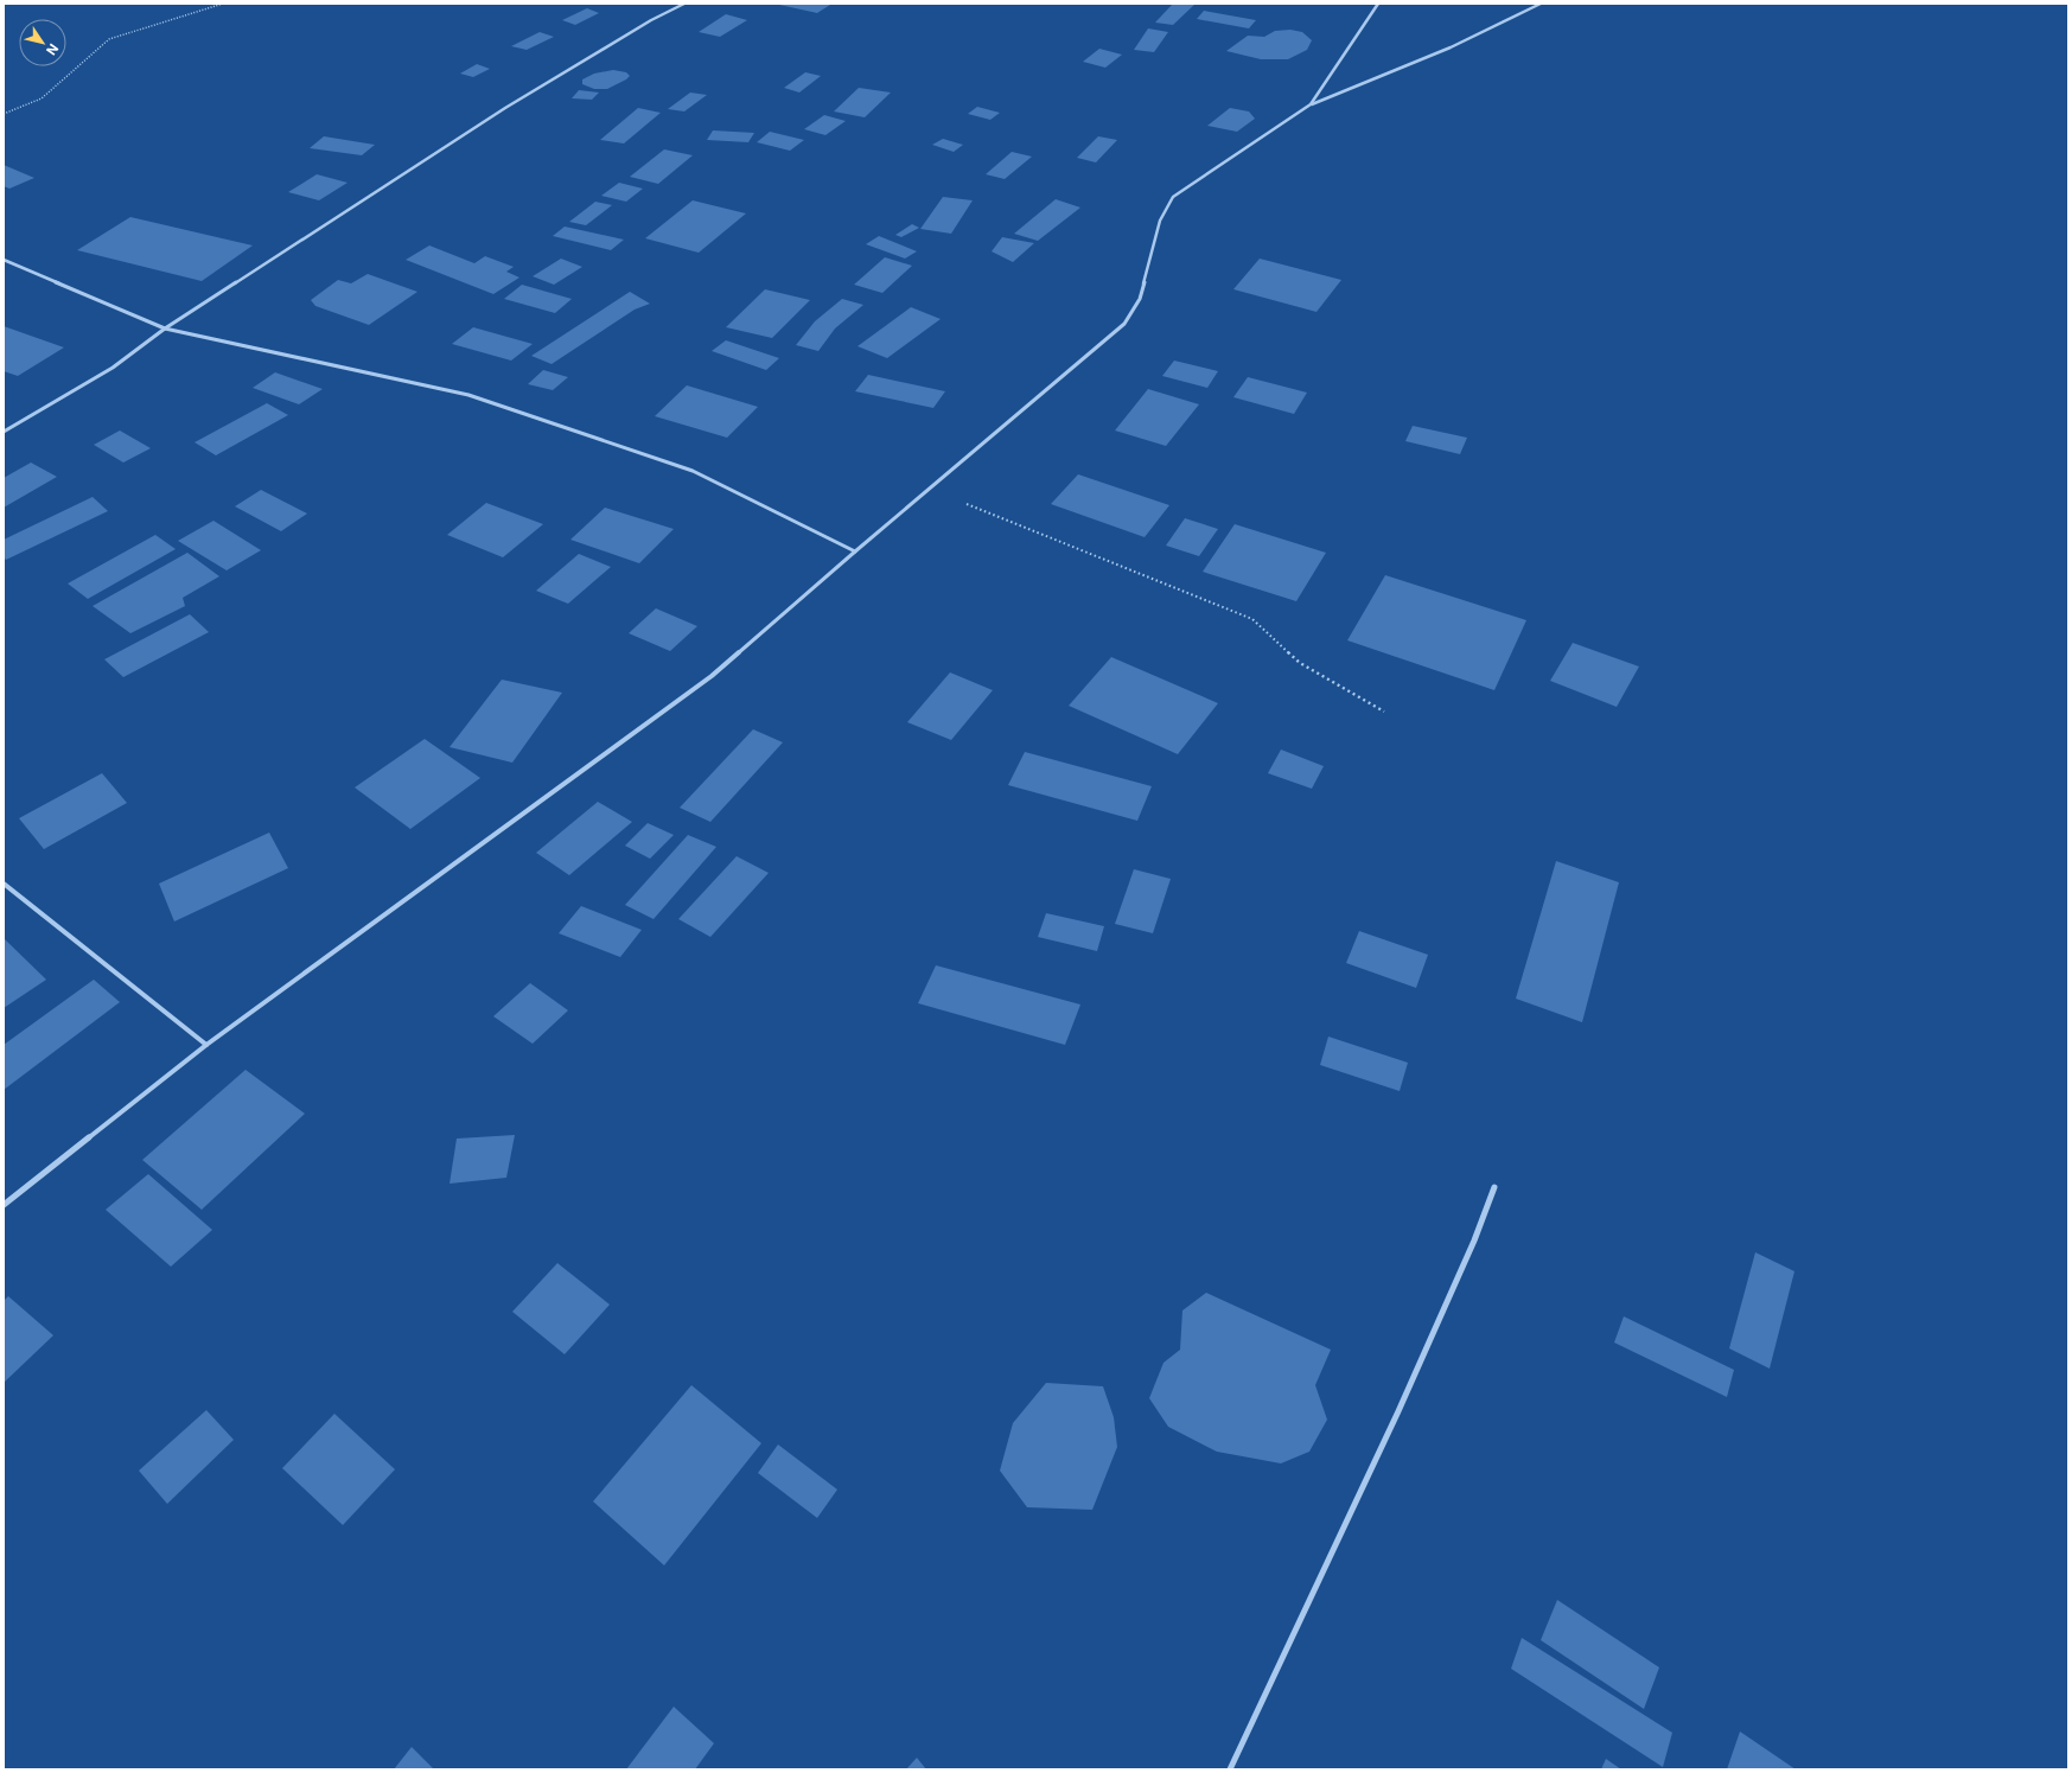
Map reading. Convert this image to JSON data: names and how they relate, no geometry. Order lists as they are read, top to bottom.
{
  "north": "bottom right"
}
